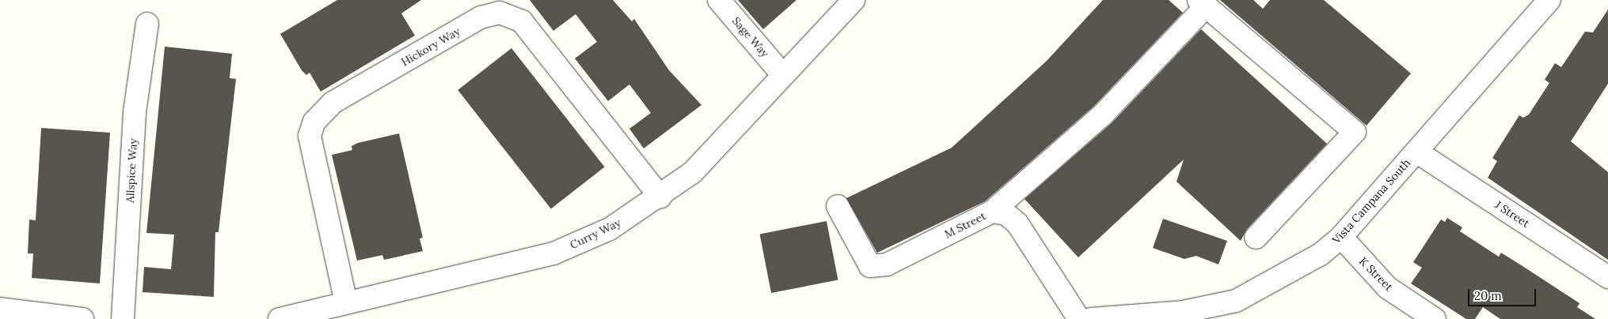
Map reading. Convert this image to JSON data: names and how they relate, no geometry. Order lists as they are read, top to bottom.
{
  "streets": {
    "street": [
      "Sage Way",
      "Hickory Way",
      "Allspice Way",
      "Vista Campana South",
      "J Street",
      "M Street",
      "Curry Way",
      "K Street"
    ]
  },
  "crossings": [
    ["Sage Way", "Curry Way"],
    ["Hickory Way", "Curry Way"],
    ["Vista Campana South", "J Street"],
    ["Vista Campana South", "K Street"]
  ],
  "scale_bar": "20 m"
}
